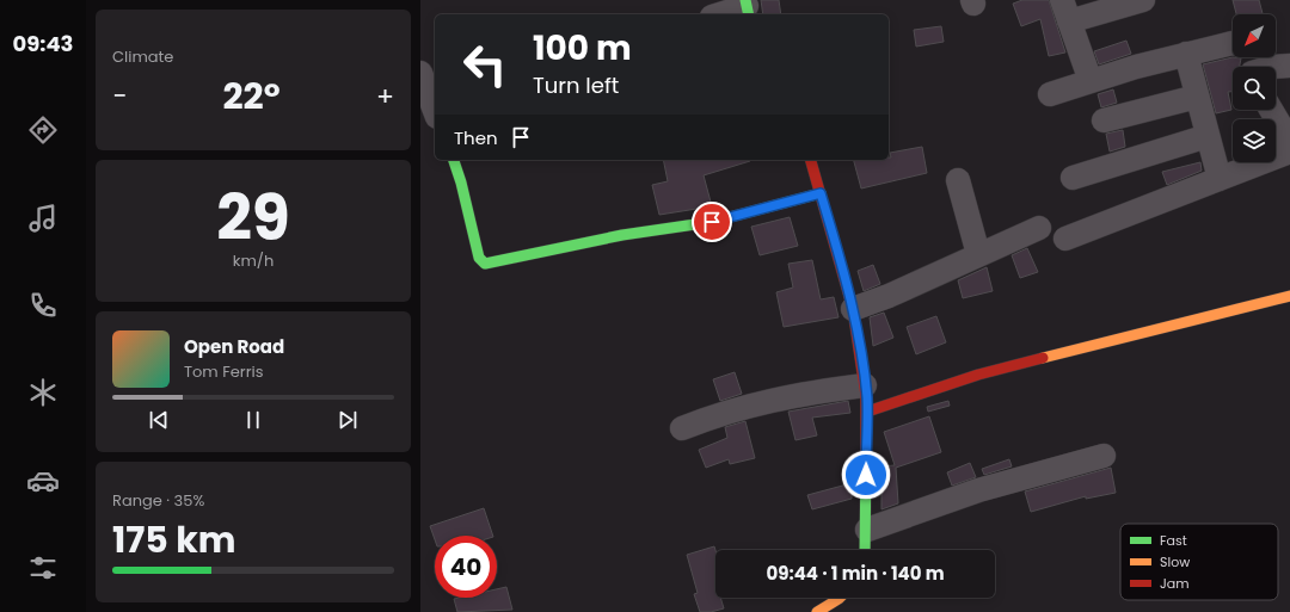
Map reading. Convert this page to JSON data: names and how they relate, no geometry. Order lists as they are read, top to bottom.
{
  "legend": ["Fast", "Slow", "Jam"],
  "north": "bottom left",
  "page": {
    "tabs": "09:43",
    "tile": [
      "Climate",
      ["29", "km/h"],
      ["Range · 35%", "175 km"]
    ],
    "turn": ["100 m", "Turn left"],
    "heat": ["−", "22°", "+"],
    "then": "Then",
    "song": ["Open Road", "Tom Ferris"],
    "limit": "40",
    "trip": "09:44 · 1 min · 140 m"
  }
}
